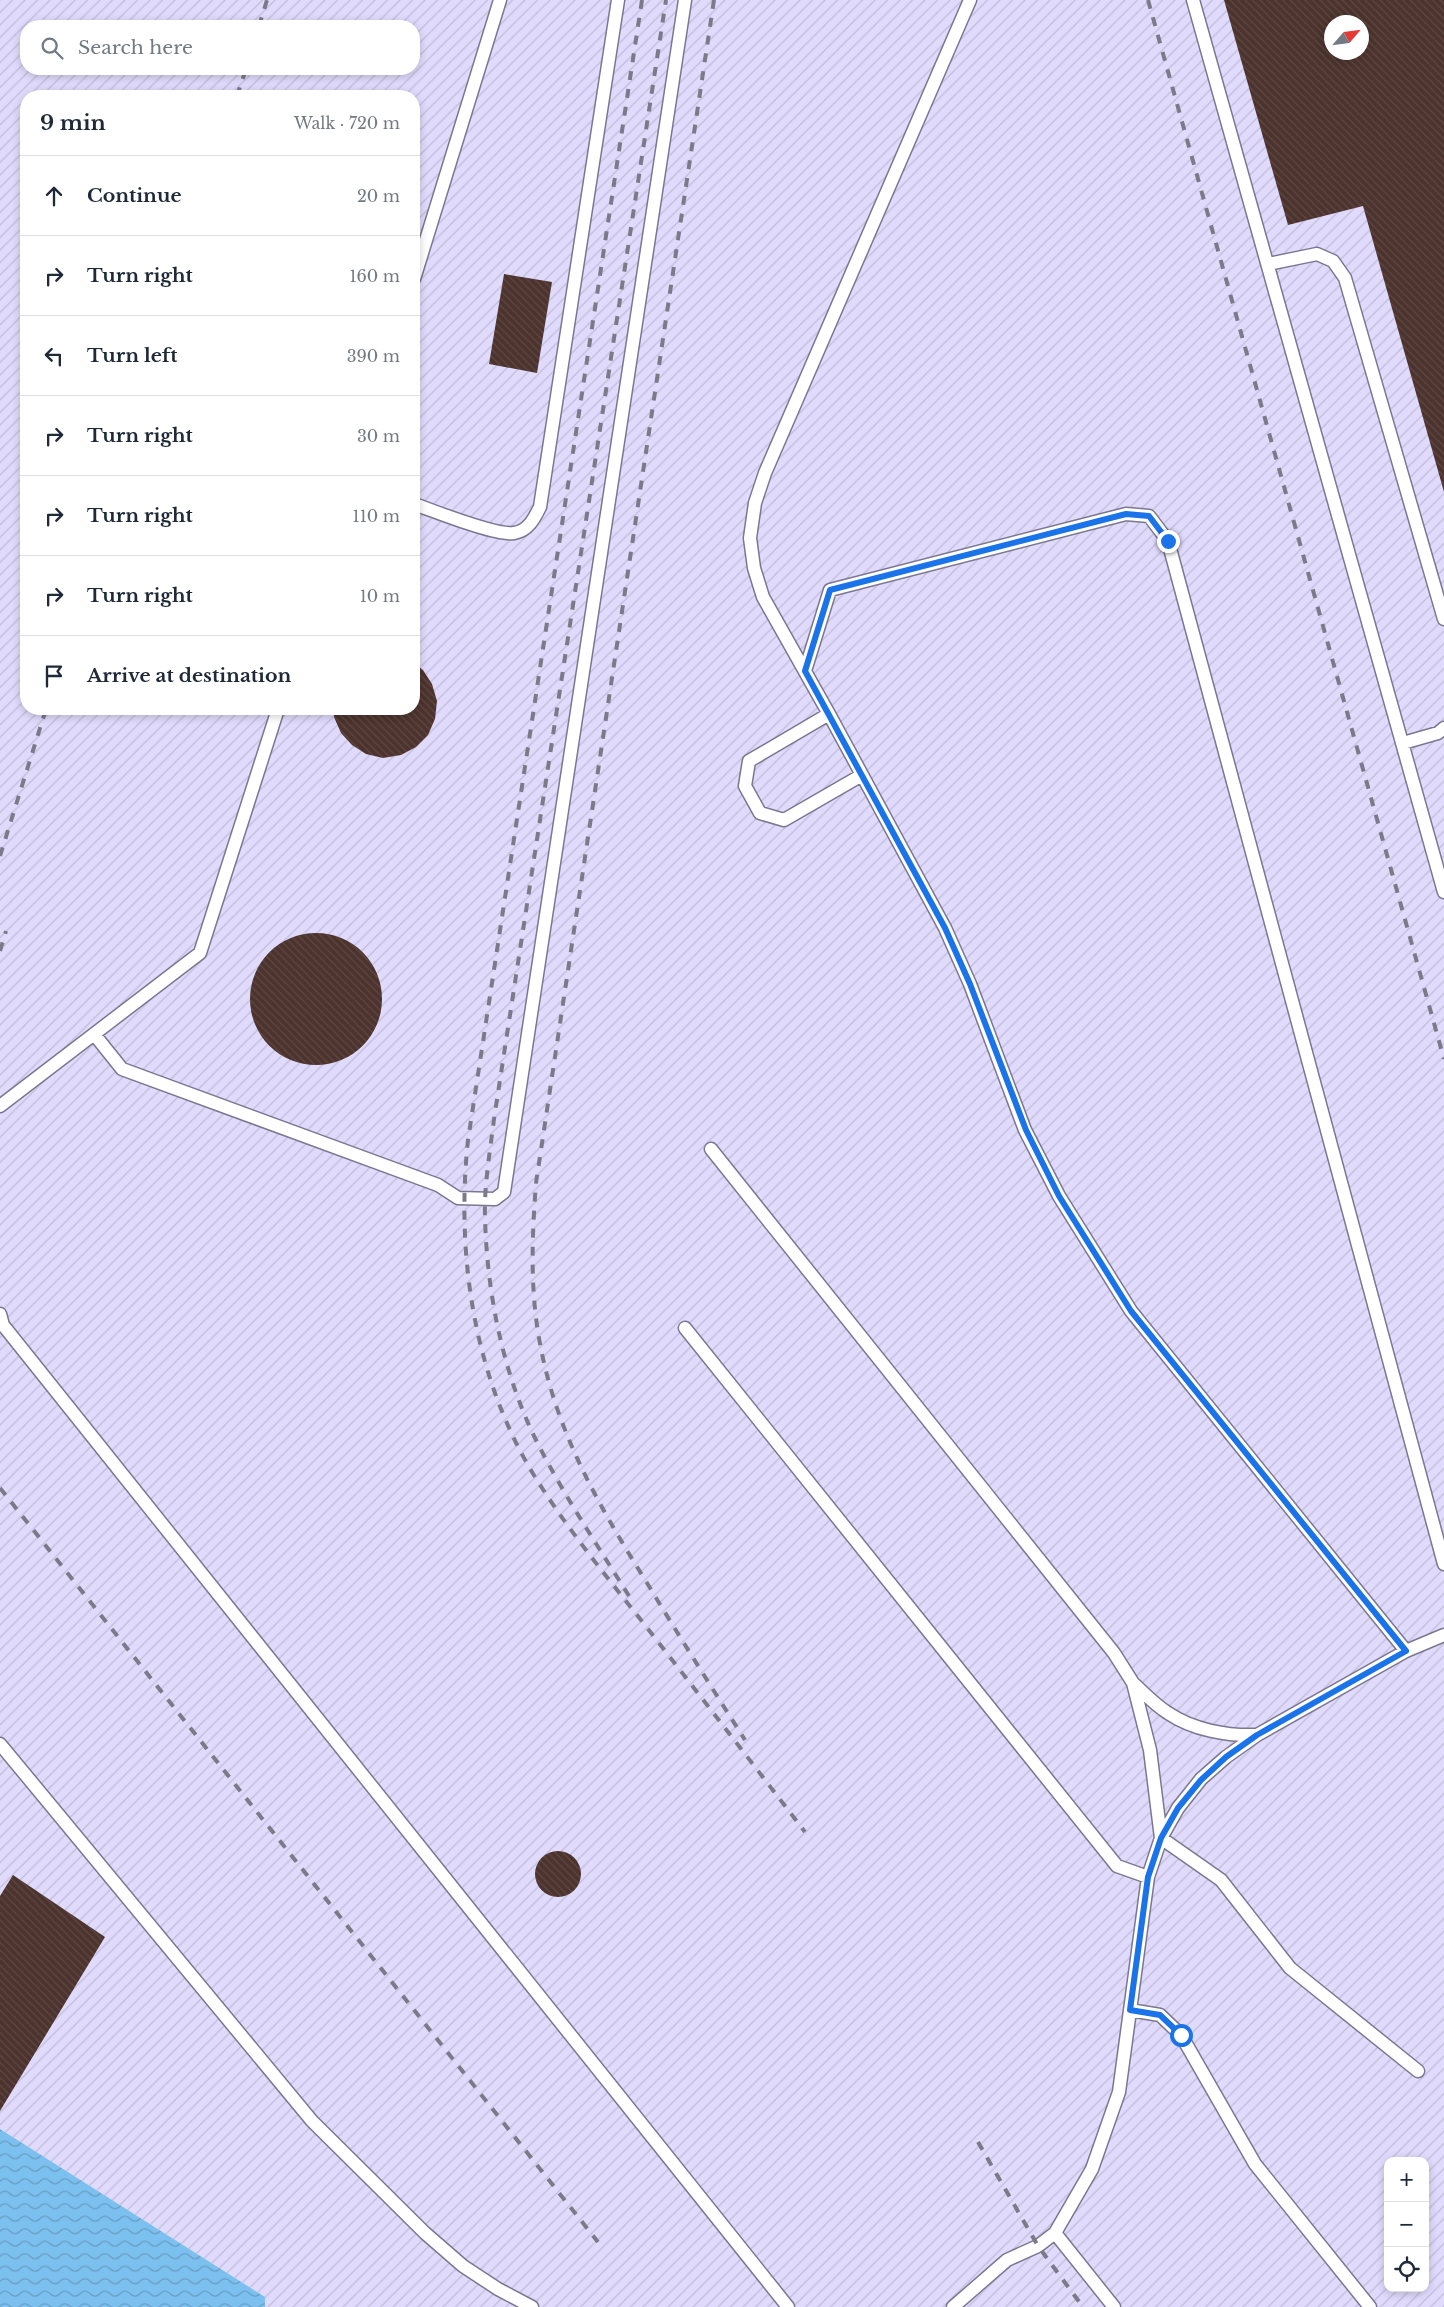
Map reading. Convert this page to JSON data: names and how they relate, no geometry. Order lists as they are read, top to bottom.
{
  "north": "top right",
  "page": {
    "search": "Search here",
    "heading": ["9 min", "Walk · 720 m"],
    "list": [
      ["Continue", "20 m"],
      ["Turn right", "160 m"],
      ["Turn left", "390 m"],
      ["Turn right", "30 m"],
      ["Turn right", "110 m"],
      ["Turn right", "10 m"],
      "Arrive at destination"
    ],
    "map_buttons": ["+", "−"]
  }
}
